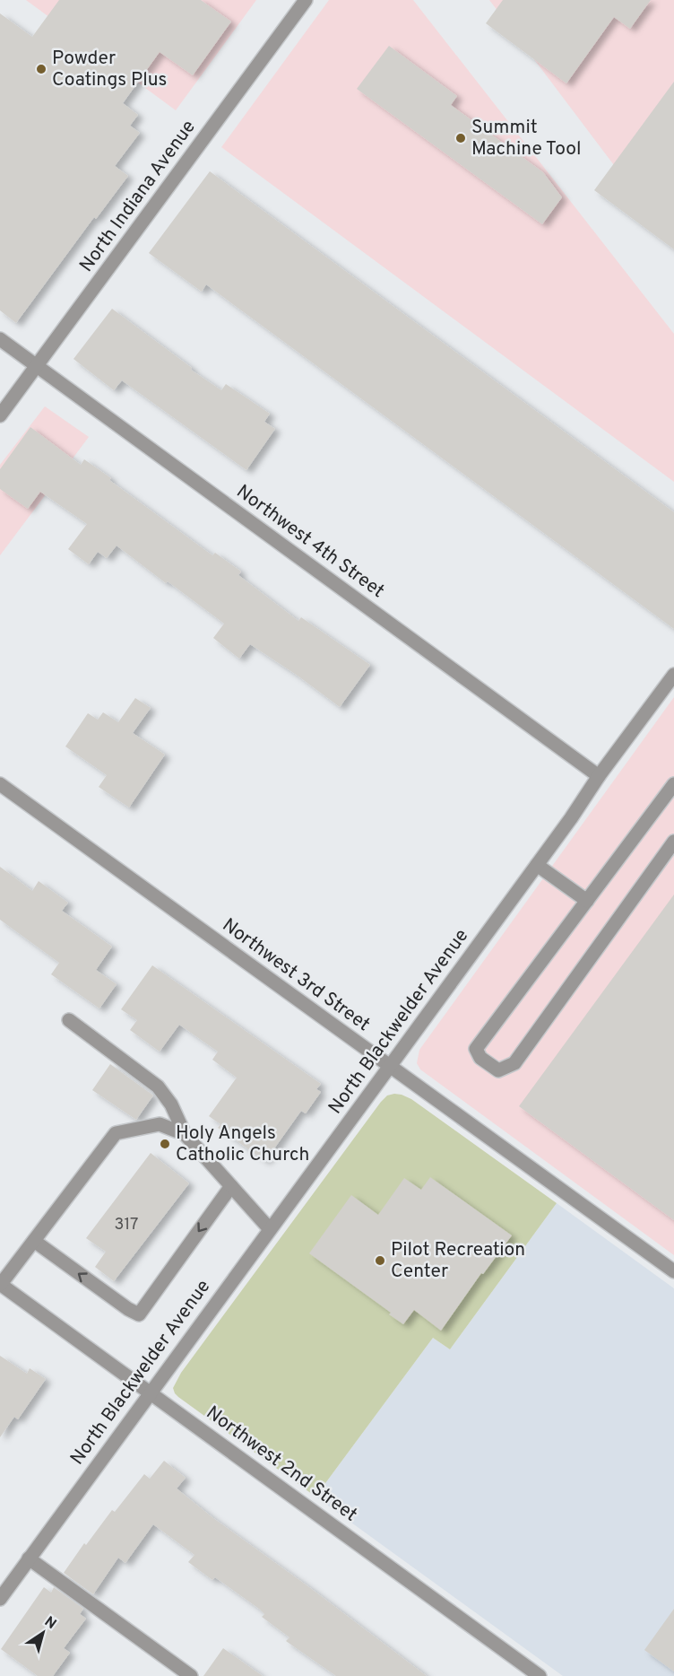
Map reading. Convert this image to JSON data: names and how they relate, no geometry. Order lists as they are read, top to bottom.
{
  "streets": {
    "street": [
      "North Indiana Avenue",
      "Northwest 4th Street",
      "Northwest 3rd Street",
      "North Blackwelder Avenue",
      "Northwest 2nd Street"
    ]
  },
  "crossings": [
    ["North Indiana Avenue", "Northwest 4th Street"],
    ["Northwest 4th Street", "North Blackwelder Avenue"],
    ["Northwest 3rd Street", "North Blackwelder Avenue"],
    ["North Blackwelder Avenue", "Northwest 2nd Street"]
  ],
  "places": [
    "Powder Coatings Plus",
    "Summit Machine Tool",
    "Holy Angels Catholic Church",
    "Pilot Recreation Center"
  ],
  "house_numbers": ["317"],
  "north": "top right"
}
